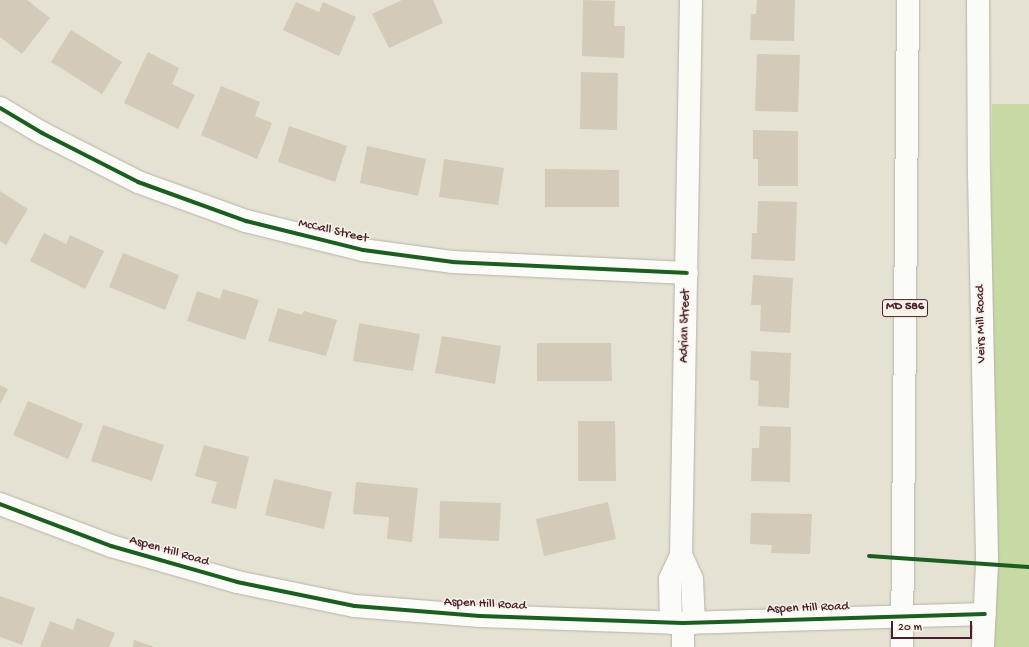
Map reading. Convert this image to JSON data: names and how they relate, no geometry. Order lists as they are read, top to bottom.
{
  "streets": {
    "street": [
      "McCall Street",
      "MD 586",
      "Veirs Mill Road",
      "Adrian Street",
      "Aspen Hill Road"
    ]
  },
  "crossings": [
    ["McCall Street", "Adrian Street"],
    ["MD 586", "Aspen Hill Road"],
    ["Veirs Mill Road", "Aspen Hill Road"],
    ["Adrian Street", "Aspen Hill Road"]
  ],
  "scale_bar": "20 m"
}
